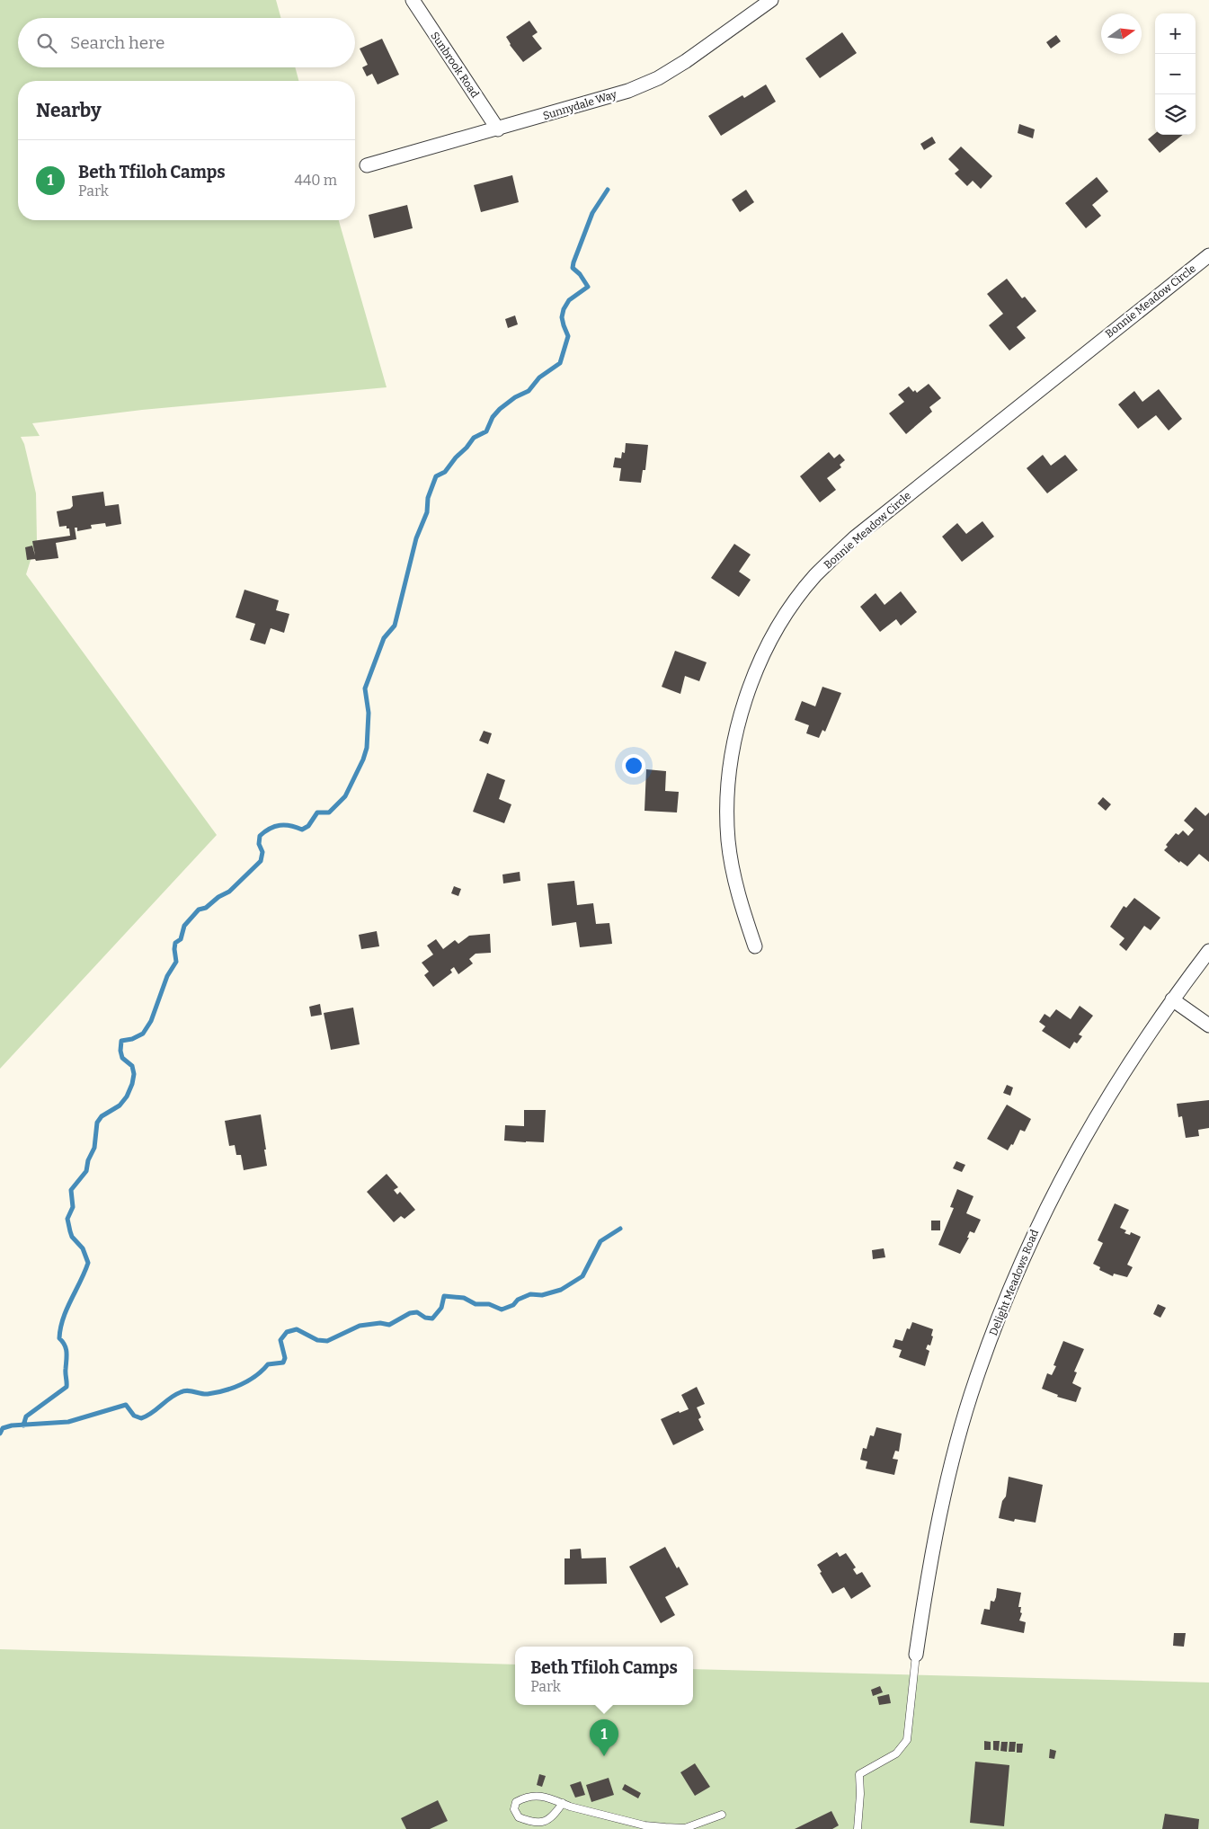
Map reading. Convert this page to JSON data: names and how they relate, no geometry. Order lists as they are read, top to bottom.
{
  "streets": {
    "street": [
      "Sunbrook Road",
      "Sunnydale Way",
      "Bonnie Meadow Circle",
      "Delight Meadows Road"
    ]
  },
  "crossings": [
    ["Sunbrook Road", "Sunnydale Way"]
  ],
  "north": "right",
  "page": {
    "map_buttons": ["+", "−"],
    "search": "Search here",
    "heading": "Nearby",
    "list": [
      {
        "mark": "1",
        "name": "Beth Tfiloh Camps",
        "note": "Park",
        "value": "440 m"
      }
    ],
    "popup": ["Beth Tfiloh Camps", "Park"],
    "pins": "1"
  }
}
